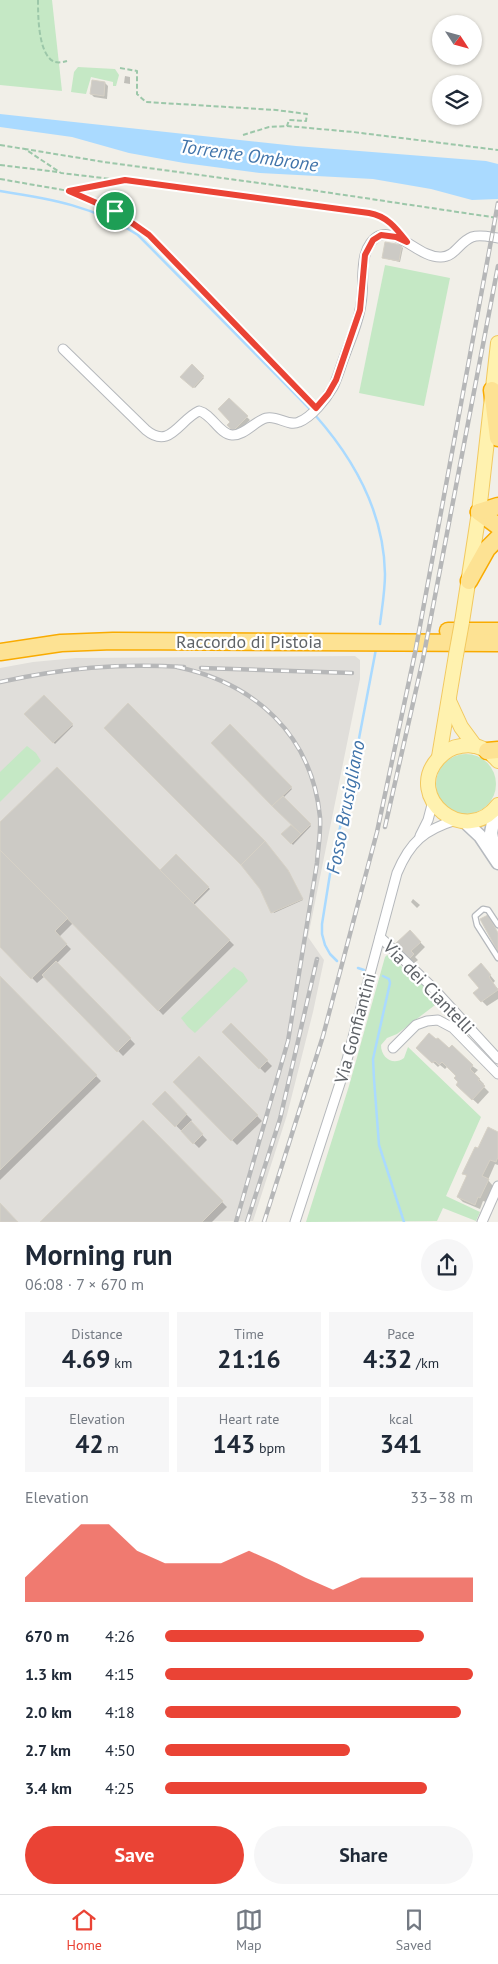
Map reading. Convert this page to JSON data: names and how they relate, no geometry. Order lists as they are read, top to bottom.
{
  "streets": {
    "highway": ["Raccordo di Pistoia"],
    "street": ["Via dei Ciantelli", "Via Gonfiantini"]
  },
  "crossings": [
    ["Via dei Ciantelli", "Via Gonfiantini"]
  ],
  "water": ["Torrente Ombrone", "Fosso Brusigliano"],
  "north": "bottom right",
  "page": {
    "heading": ["Morning run", "06:08 · 7 × 670 m"],
    "stats": [
      ["Distance", "4.69 km"],
      ["Time", "21:16"],
      ["Pace", "4:32 /km"],
      ["Elevation", "42 m"],
      ["Heart rate", "143 bpm"],
      ["kcal", "341"]
    ],
    "chart": ["Elevation", "33–38 m"],
    "list": [
      {
        "name": "670 m",
        "note": "4:26"
      },
      {
        "name": "1.3 km",
        "note": "4:15"
      },
      {
        "name": "2.0 km",
        "note": "4:18"
      },
      {
        "name": "2.7 km",
        "note": "4:50"
      },
      {
        "name": "3.4 km",
        "note": "4:25"
      }
    ],
    "buttons": ["Save", "Share"],
    "tabs": ["Home", "Map", "Saved"]
  }
}
